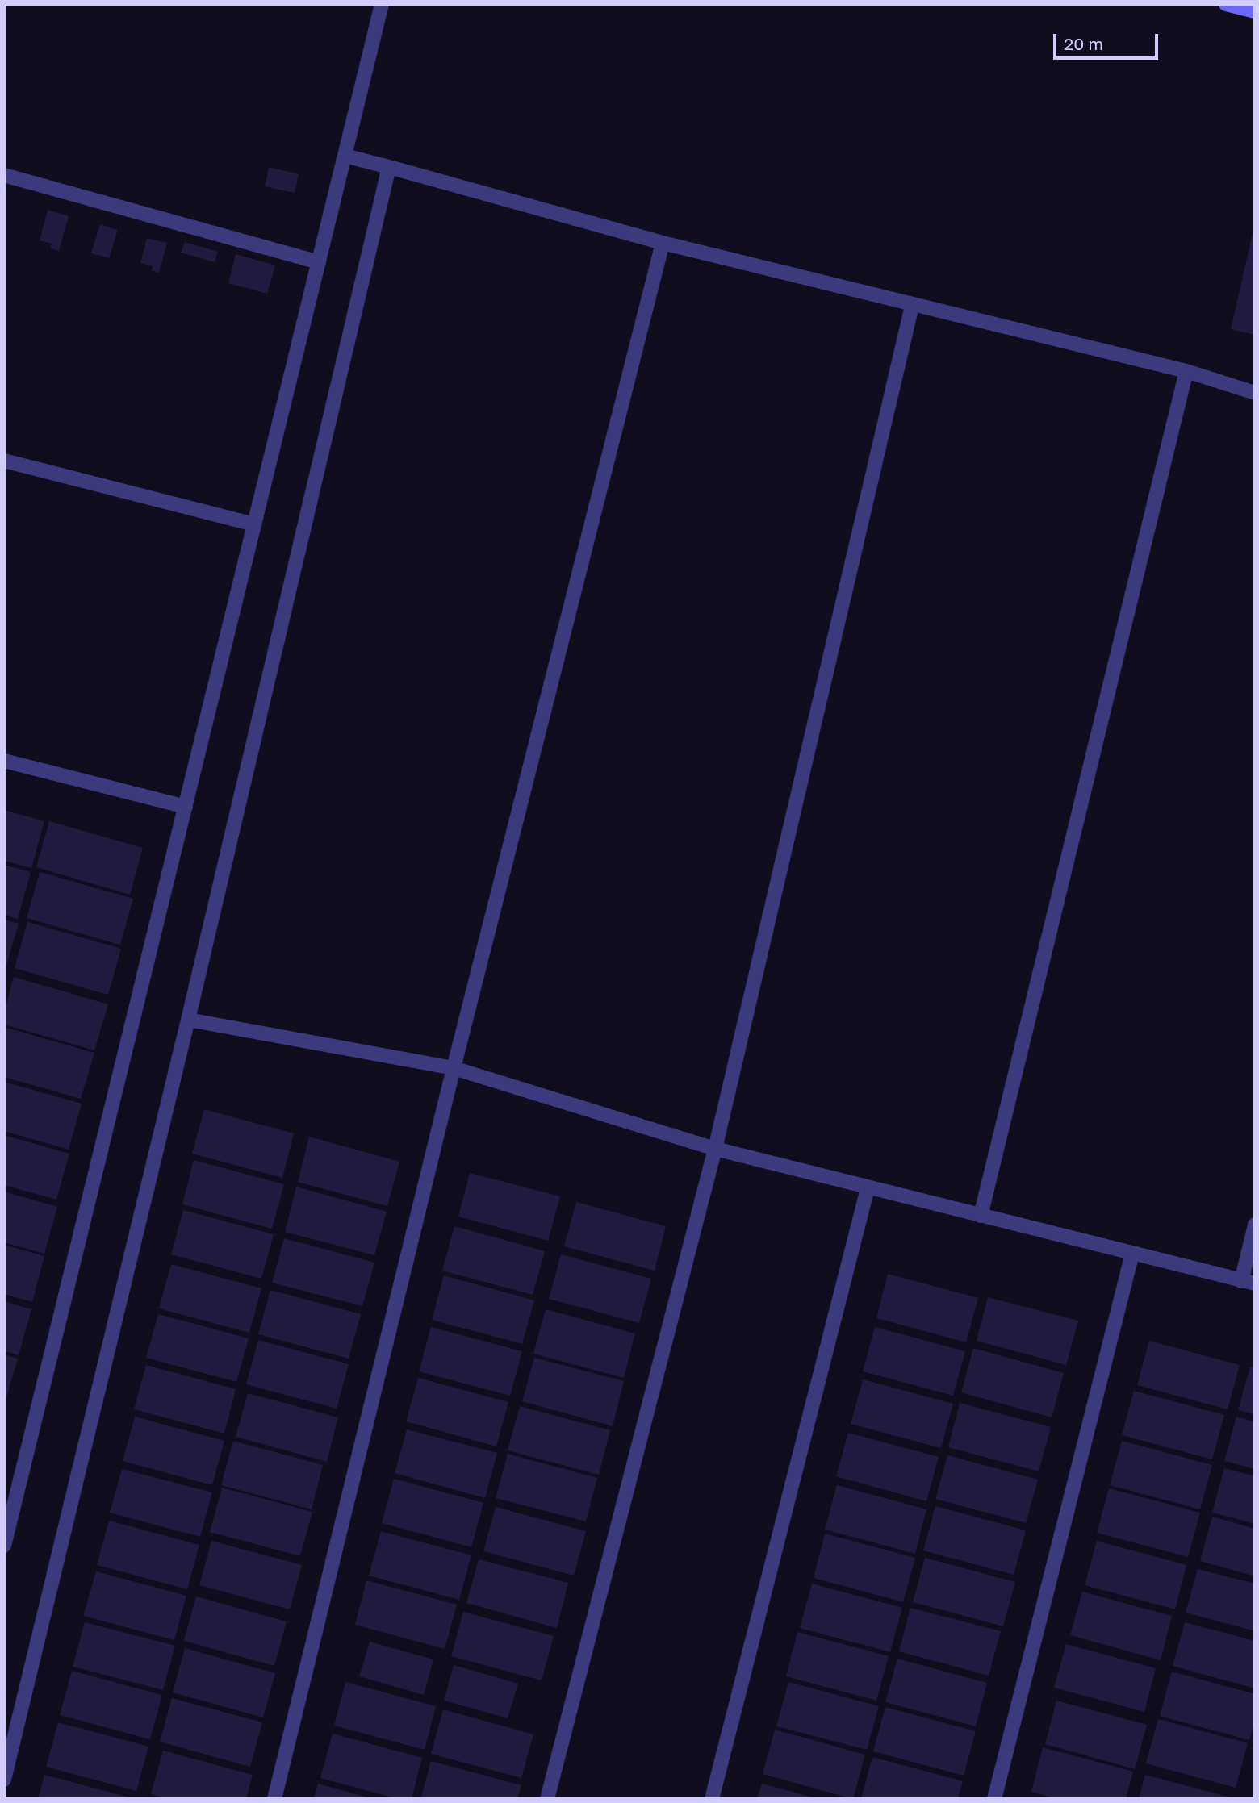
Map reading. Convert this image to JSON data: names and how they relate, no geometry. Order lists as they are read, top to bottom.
{
  "scale_bar": "20 m"
}
